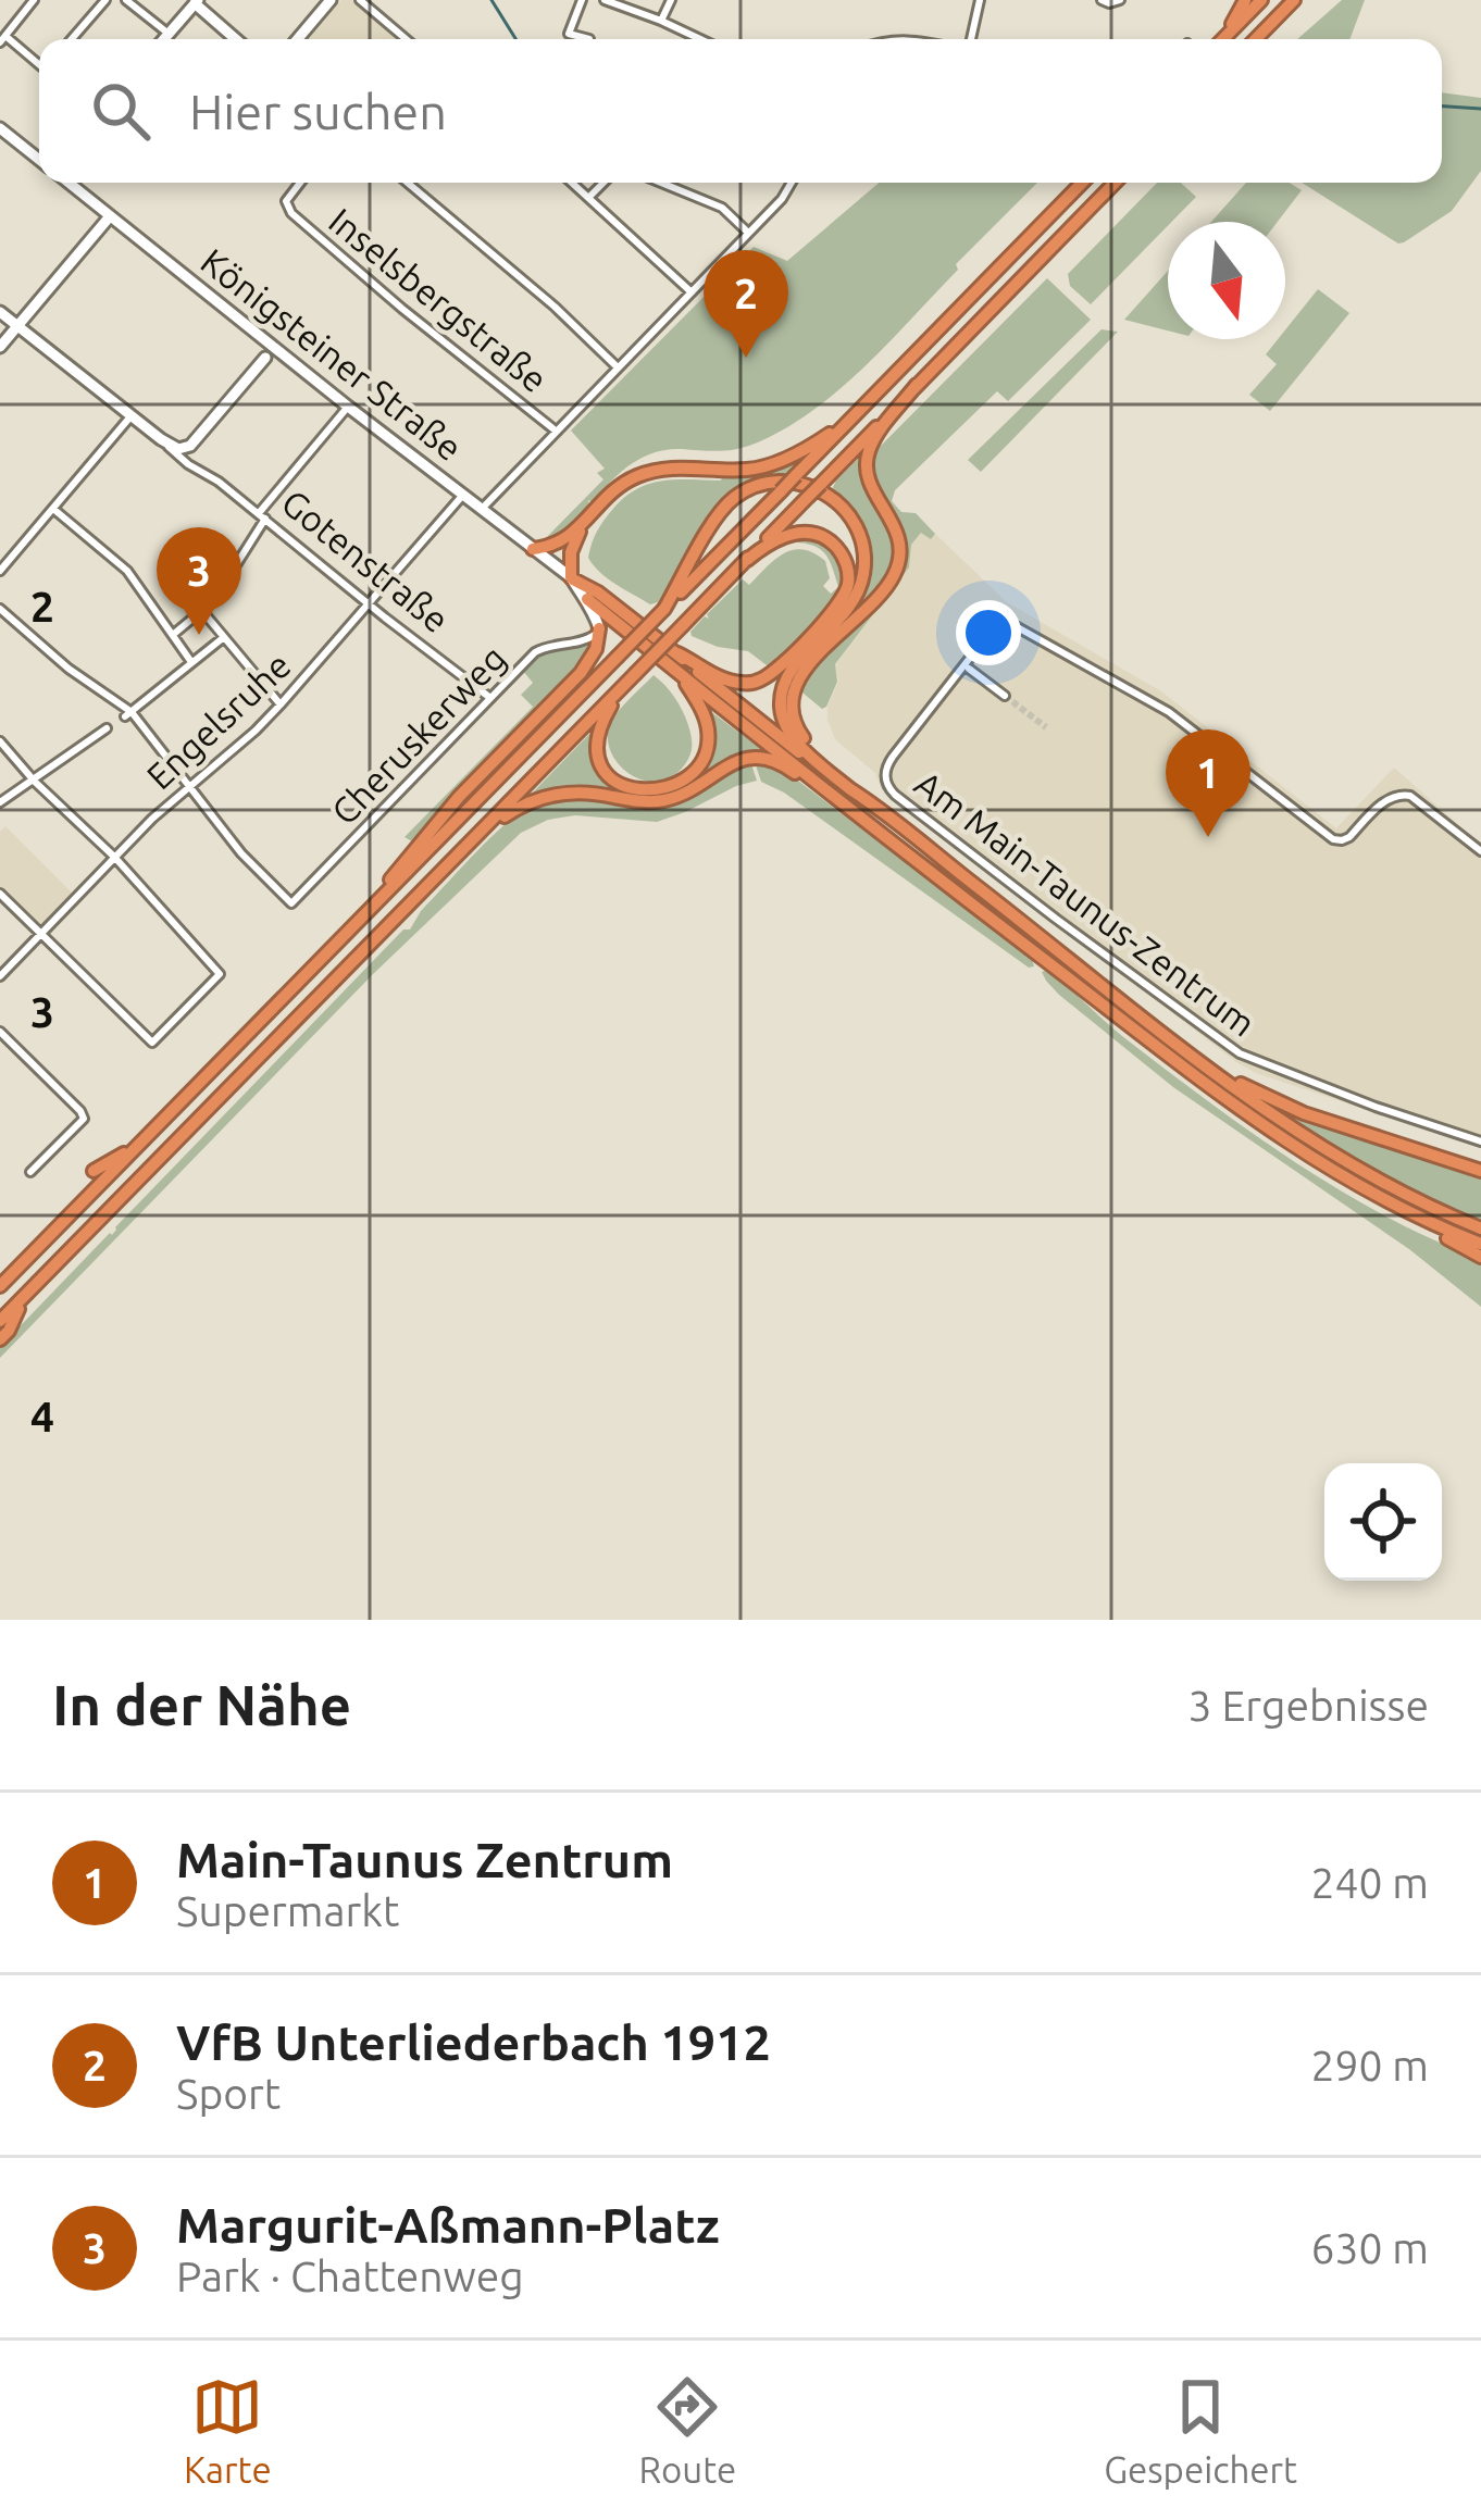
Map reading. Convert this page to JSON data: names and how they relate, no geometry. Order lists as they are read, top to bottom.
{
  "streets": {
    "main road": ["Königsteiner Straße", "Gotenstraße"],
    "street": [
      "Inselsbergstraße",
      "Engelsruhe",
      "Cheruskerweg",
      "Am Main-Taunus-Zentrum"
    ]
  },
  "crossings": [
    ["Königsteiner Straße", "Engelsruhe"],
    ["Königsteiner Straße", "Cheruskerweg"],
    ["Gotenstraße", "Engelsruhe"],
    ["Gotenstraße", "Cheruskerweg"],
    ["Engelsruhe", "Cheruskerweg"]
  ],
  "north": "bottom",
  "page": {
    "search": "Hier suchen",
    "pins": ["2", "3", "1"],
    "heading": ["In der Nähe", "3 Ergebnisse"],
    "list": [
      {
        "mark": "1",
        "name": "Main-Taunus Zentrum",
        "note": "Supermarkt",
        "value": "240 m"
      },
      {
        "mark": "2",
        "name": "VfB Unterliederbach 1912",
        "note": "Sport",
        "value": "290 m"
      },
      {
        "mark": "3",
        "name": "Margurit-Aßmann-Platz",
        "note": "Park · Chattenweg",
        "value": "630 m"
      }
    ],
    "nav": ["Karte", "Route", "Gespeichert"]
  },
  "grid": {
    "rows": ["2", "3", "4"]
  }
}
